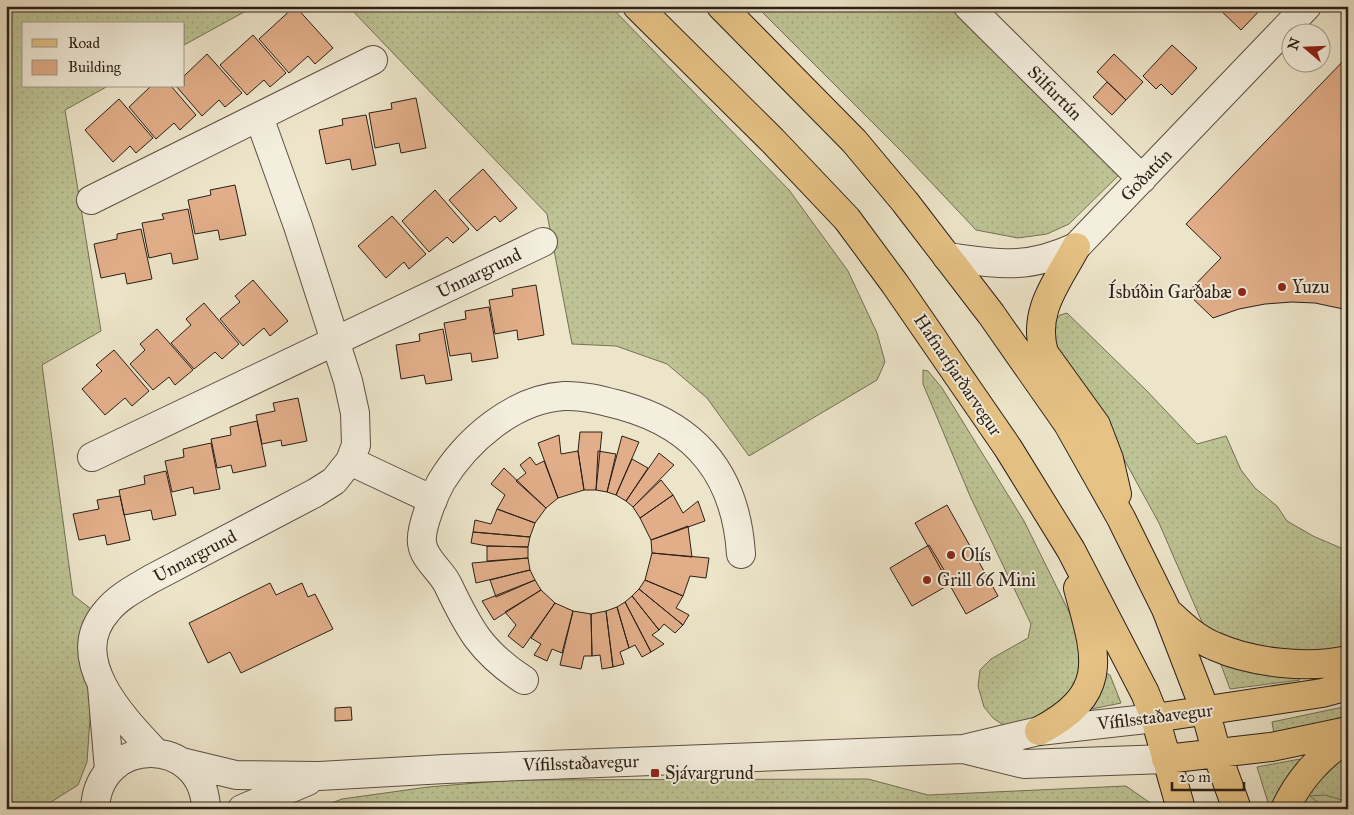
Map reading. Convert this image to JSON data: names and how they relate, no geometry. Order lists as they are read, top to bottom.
{
  "streets": {
    "main road": ["Hafnarfjarðarvegur", "Vífilsstaðavegur"],
    "street": ["Silfurtún", "Goðatún", "Unnargrund"]
  },
  "crossings": [
    ["Silfurtún", "Goðatún"],
    ["Unnargrund", "Vífilsstaðavegur"],
    ["Hafnarfjarðarvegur", "Vífilsstaðavegur"]
  ],
  "places": {
    "other": [
      "Yuzu",
      "Ísbúðin Garðabæ",
      "Olís",
      "Grill 66 Mini"
    ],
    "transit": ["Sjávargrund"]
  },
  "legend": ["Road", "Building"],
  "scale_bar": "20 m",
  "north": "left"
}
